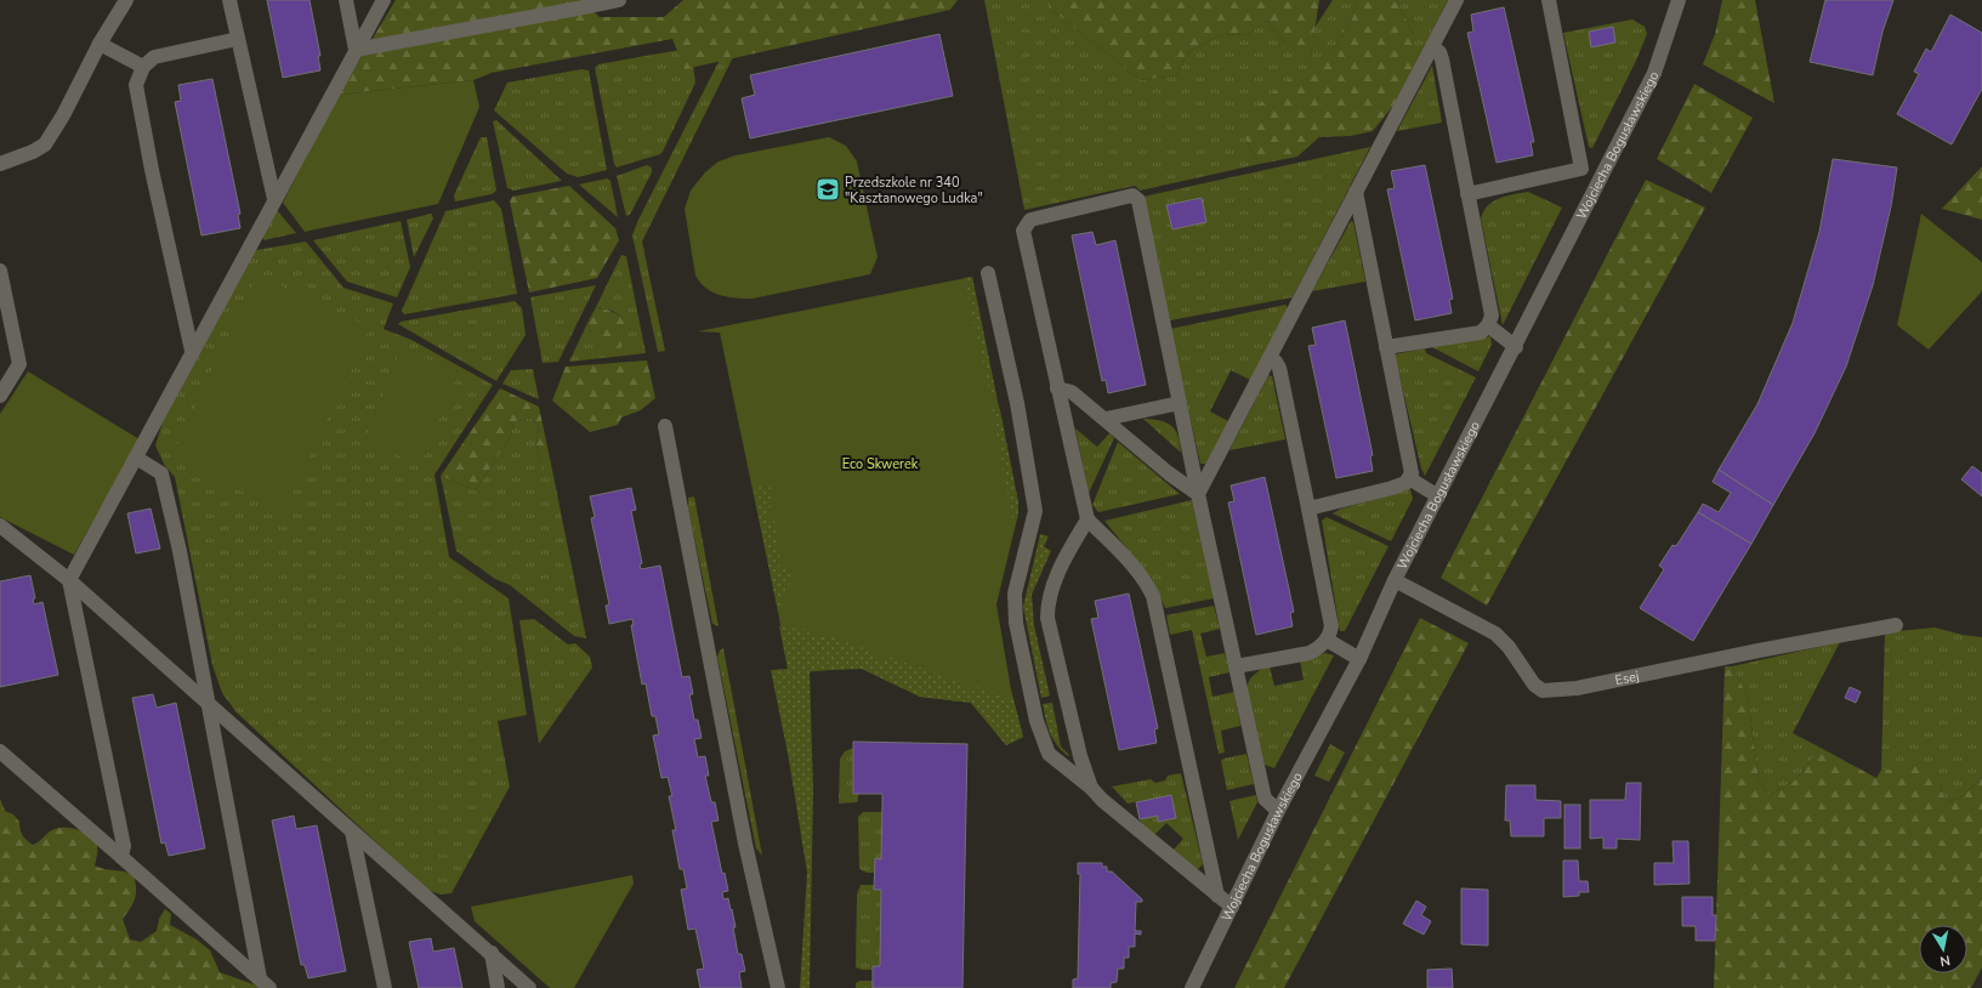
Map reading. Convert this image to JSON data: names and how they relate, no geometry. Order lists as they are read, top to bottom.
{
  "streets": {
    "street": ["Wojciecha Bogusławskiego", "Esej"]
  },
  "crossings": [
    ["Wojciecha Bogusławskiego", "Esej"]
  ],
  "parks": ["Eco Skwerek"],
  "places": {
    "school or university": ["Przedszkole nr 340 \"Kasztanowego Ludka\""]
  },
  "north": "bottom"
}
